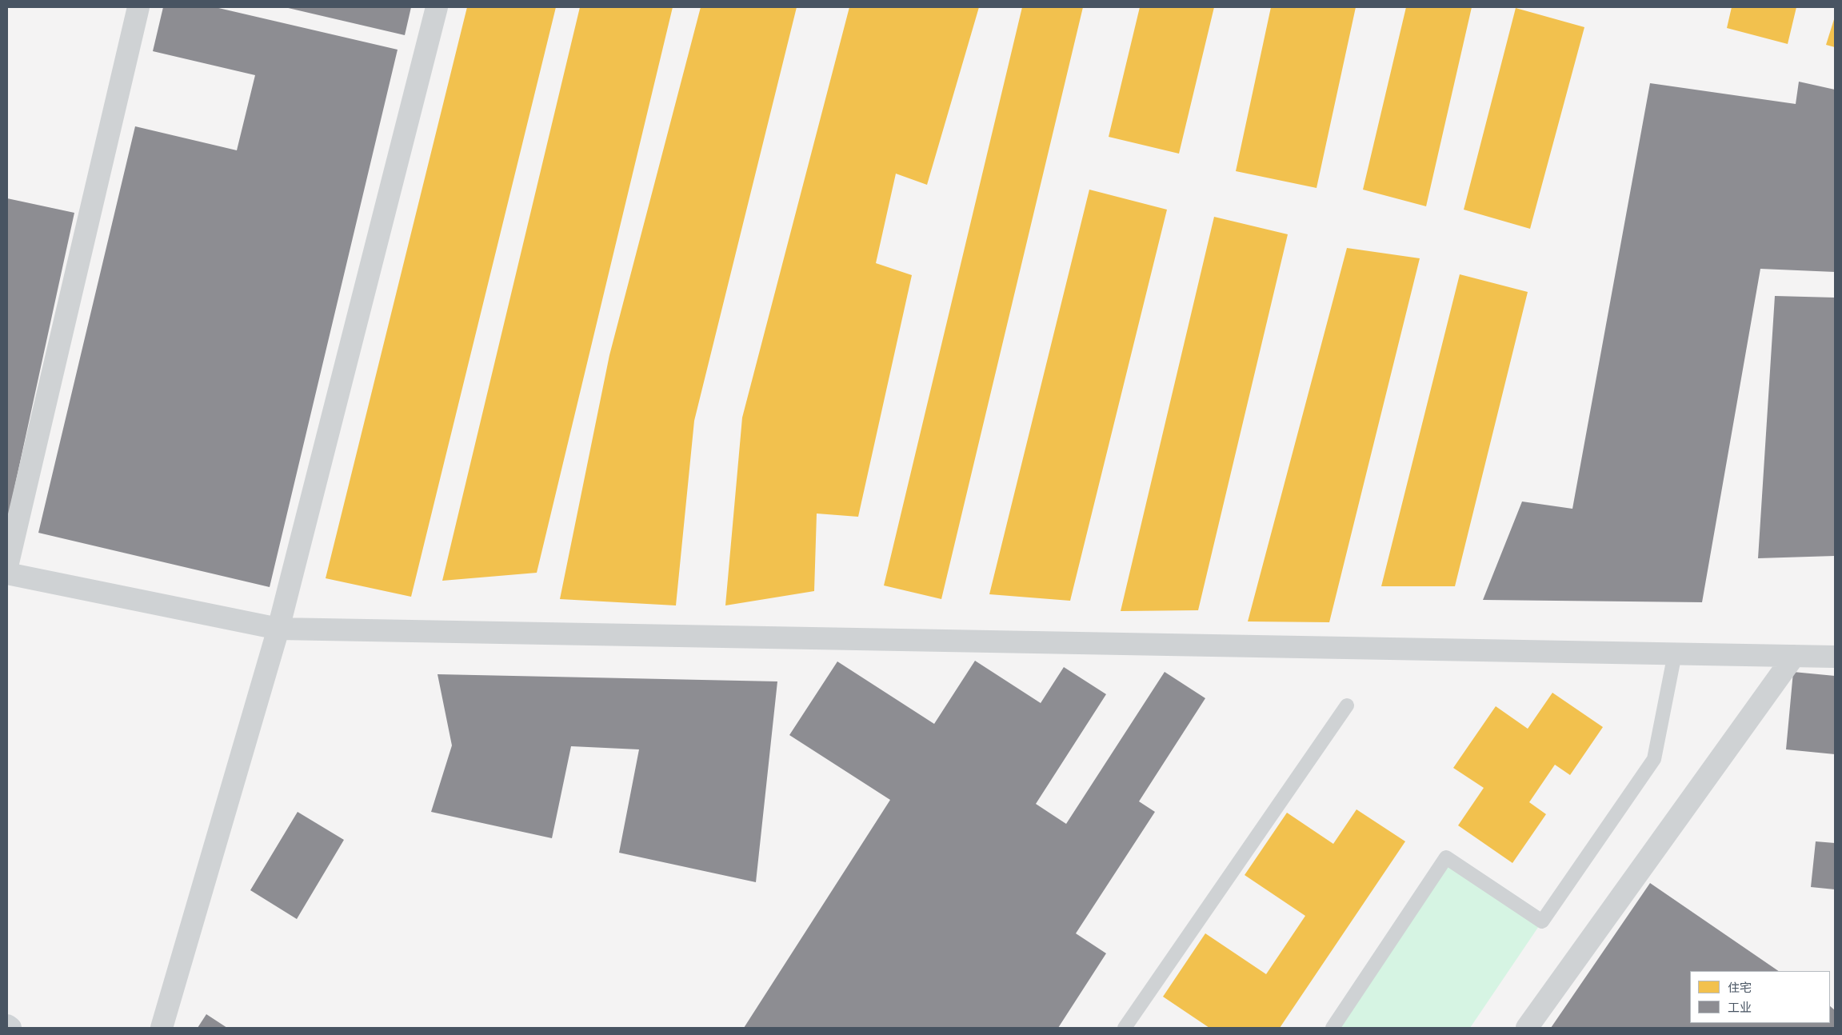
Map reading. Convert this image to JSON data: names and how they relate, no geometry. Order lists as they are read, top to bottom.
{
  "legend": ["住宅", "工业"]
}
